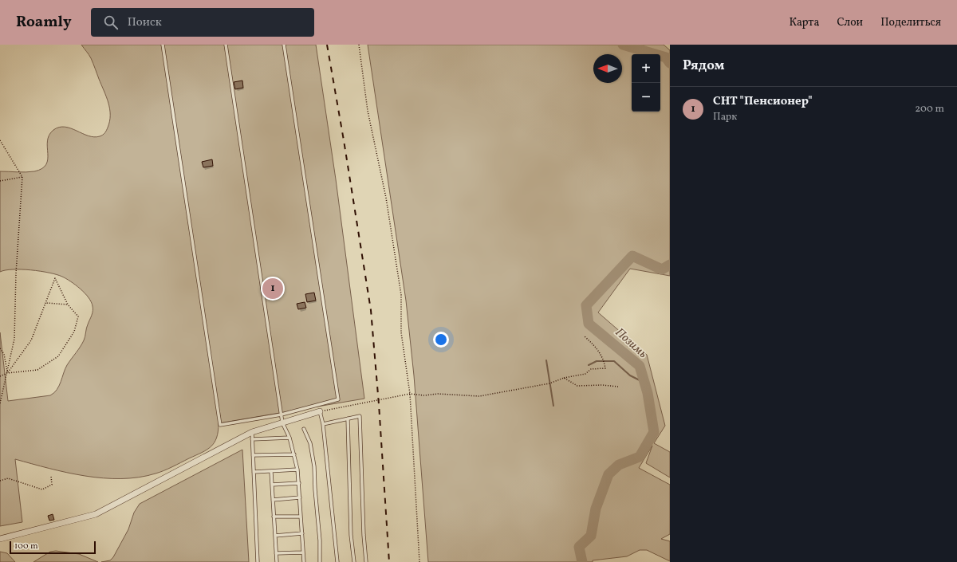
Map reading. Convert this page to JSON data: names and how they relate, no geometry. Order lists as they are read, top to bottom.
{
  "water": ["Позимь"],
  "scale_bar": "100 m",
  "north": "left",
  "page": {
    "header": "Roamly",
    "search": "Поиск",
    "nav": ["Карта", "Слои", "Поделиться"],
    "heading": "Рядом",
    "map_buttons": ["+", "−"],
    "list": [
      {
        "mark": "1",
        "name": "СНТ \"Пенсионер\"",
        "note": "Парк",
        "value": "200 m"
      }
    ],
    "pins": "1",
    "scale": "100 m"
  }
}
